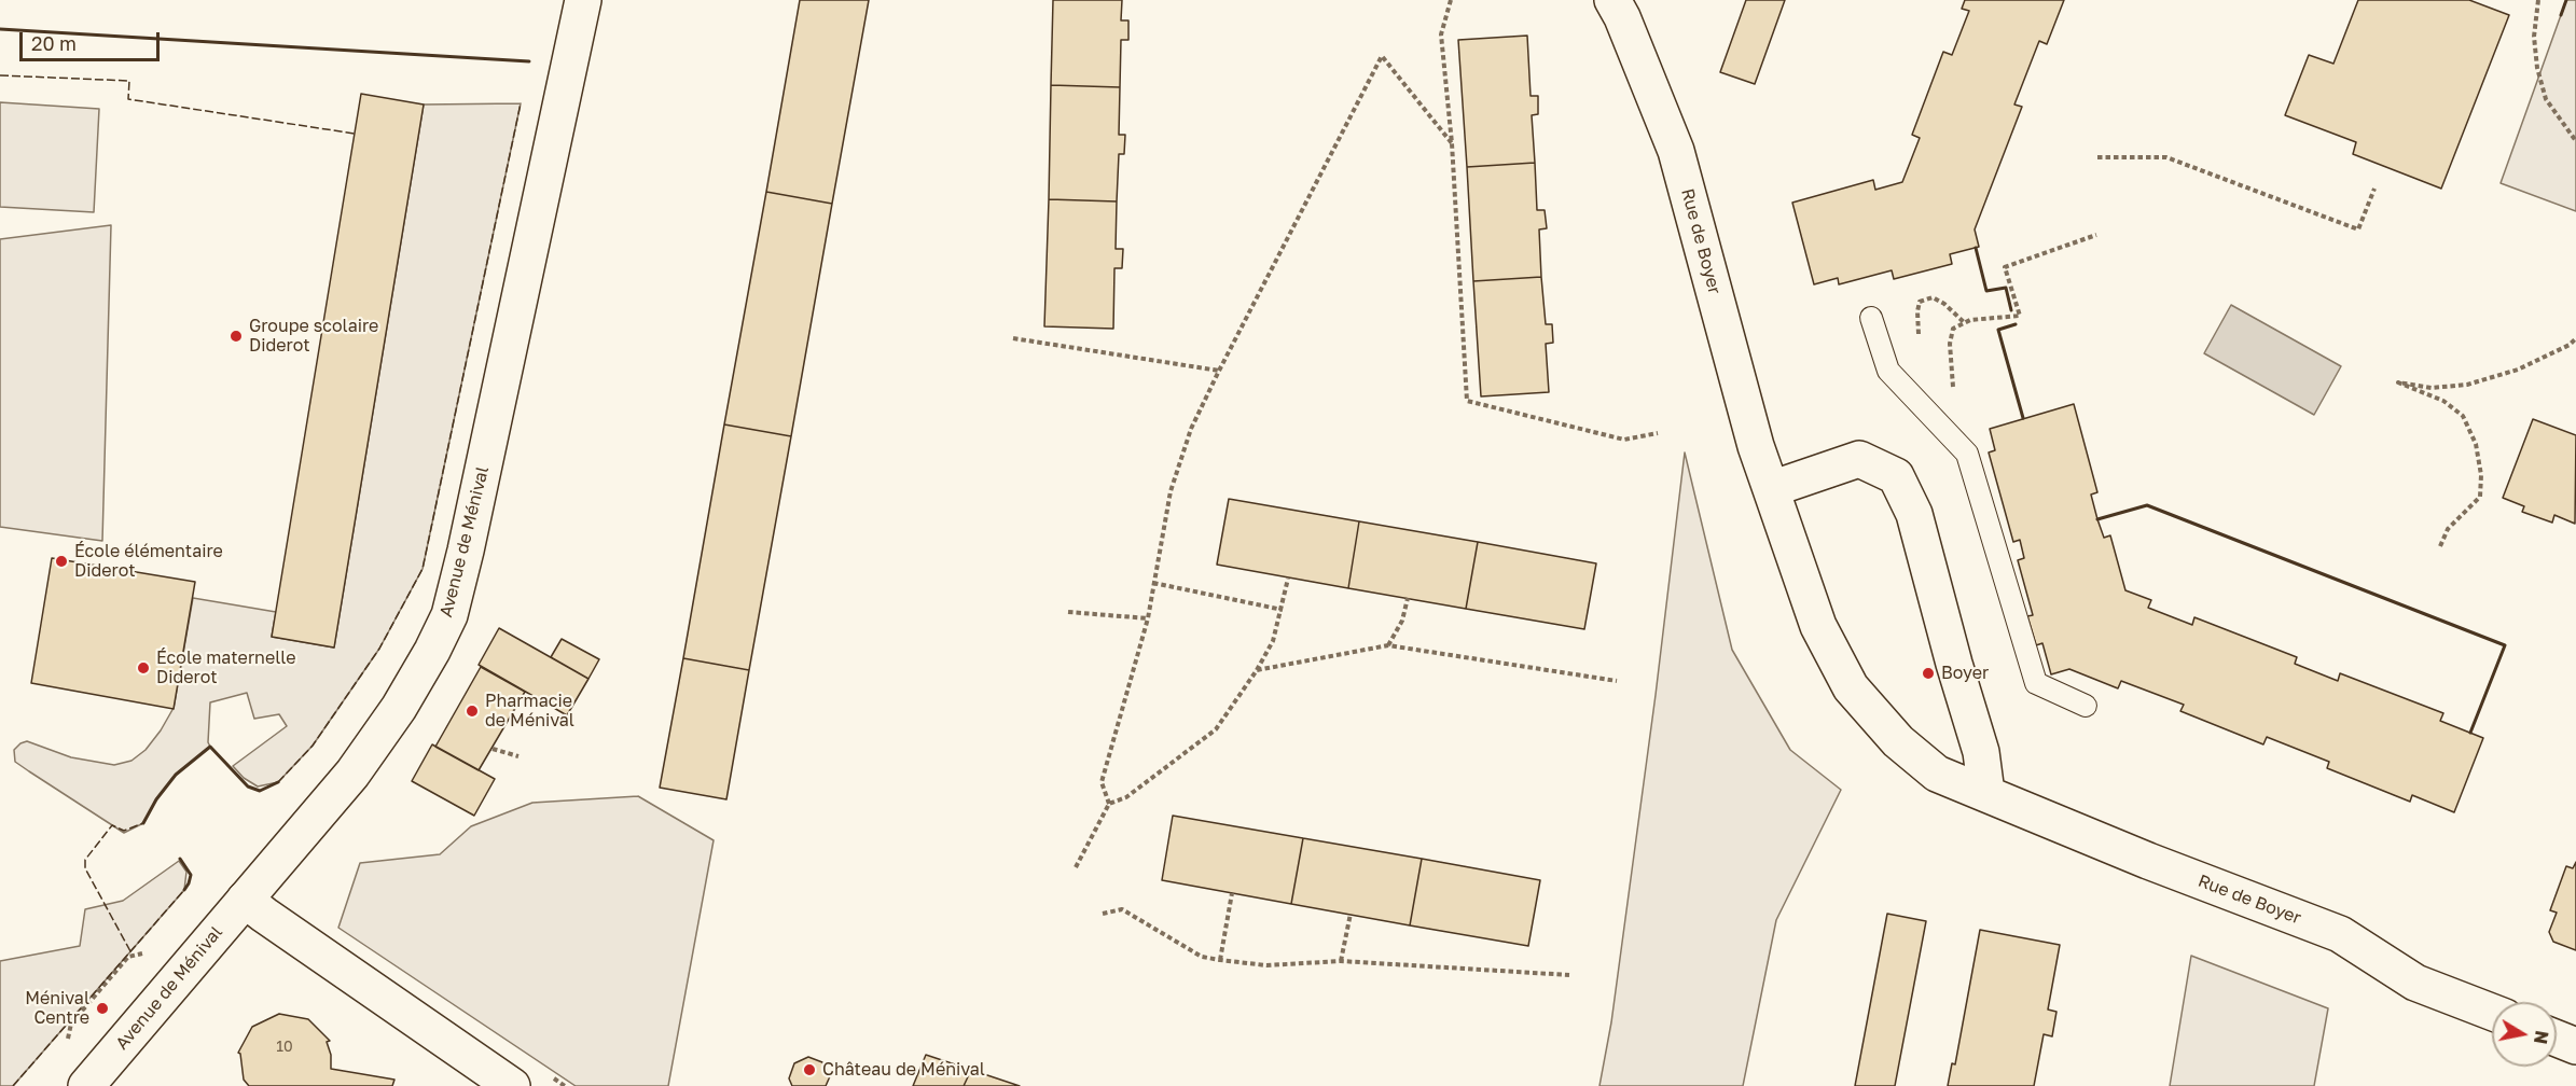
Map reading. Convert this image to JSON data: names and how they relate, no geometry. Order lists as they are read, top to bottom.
{
  "streets": {
    "street": ["Rue de Boyer", "Avenue de Ménival"]
  },
  "places": [
    "Groupe scolaire Diderot",
    "École élémentaire Diderot",
    "École maternelle Diderot",
    "Boyer",
    "Pharmacie de Ménival",
    "Ménival Centre",
    "Château de Ménival"
  ],
  "house_numbers": ["10"],
  "scale_bar": "20 m",
  "north": "right"
}
